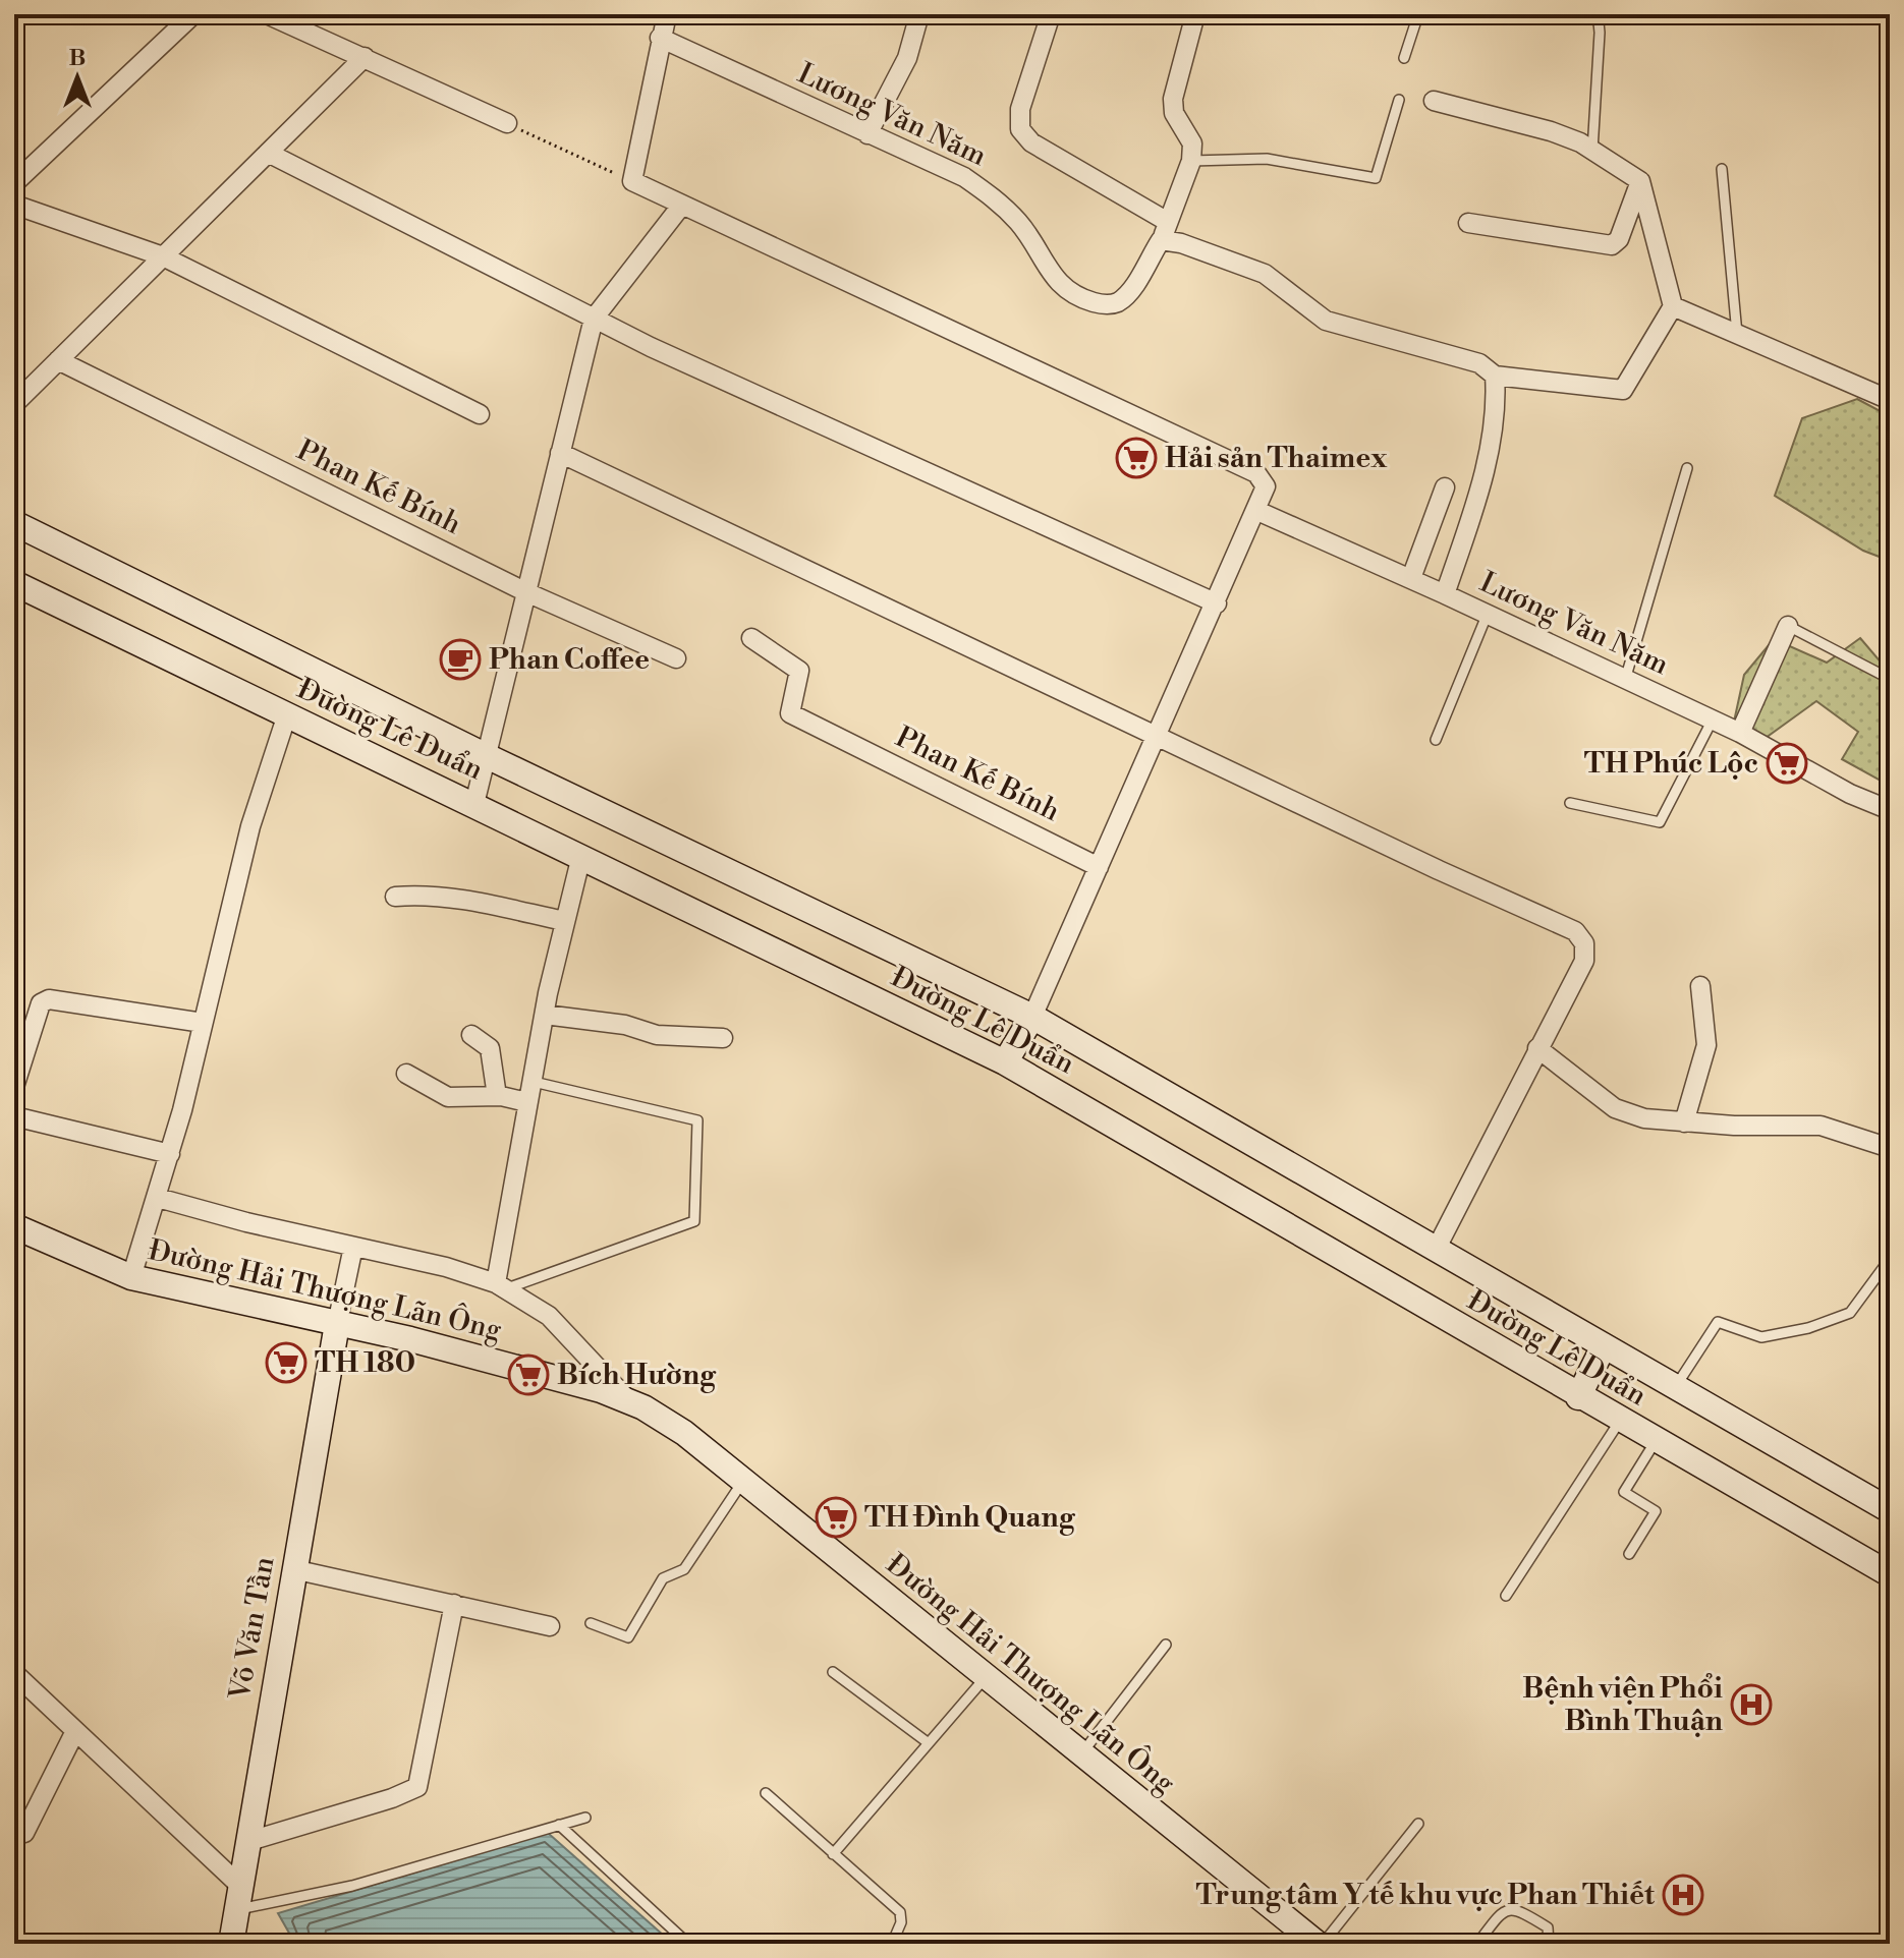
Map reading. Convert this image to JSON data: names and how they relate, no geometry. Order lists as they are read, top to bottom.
{
  "streets": {
    "main road": ["Đường Lê Duẩn", "Đường Hải Thượng Lãn Ông", "Võ Văn Tần"],
    "street": ["Lương Văn Năm", "Phan Kế Bính"]
  },
  "crossings": [
    ["Đường Hải Thượng Lãn Ông", "Võ Văn Tần"]
  ],
  "places": {
    "supermarket": [
      "Hải sản Thaimex",
      "TH Phúc Lộc",
      "TH 180",
      "Bích Hường",
      "TH Đình Quang"
    ],
    "cafe": ["Phan Coffee"],
    "hospital": ["Bệnh viện Phổi Bình Thuận", "Trung tâm Y tế khu vực Phan Thiết"]
  },
  "north": "top"
}
